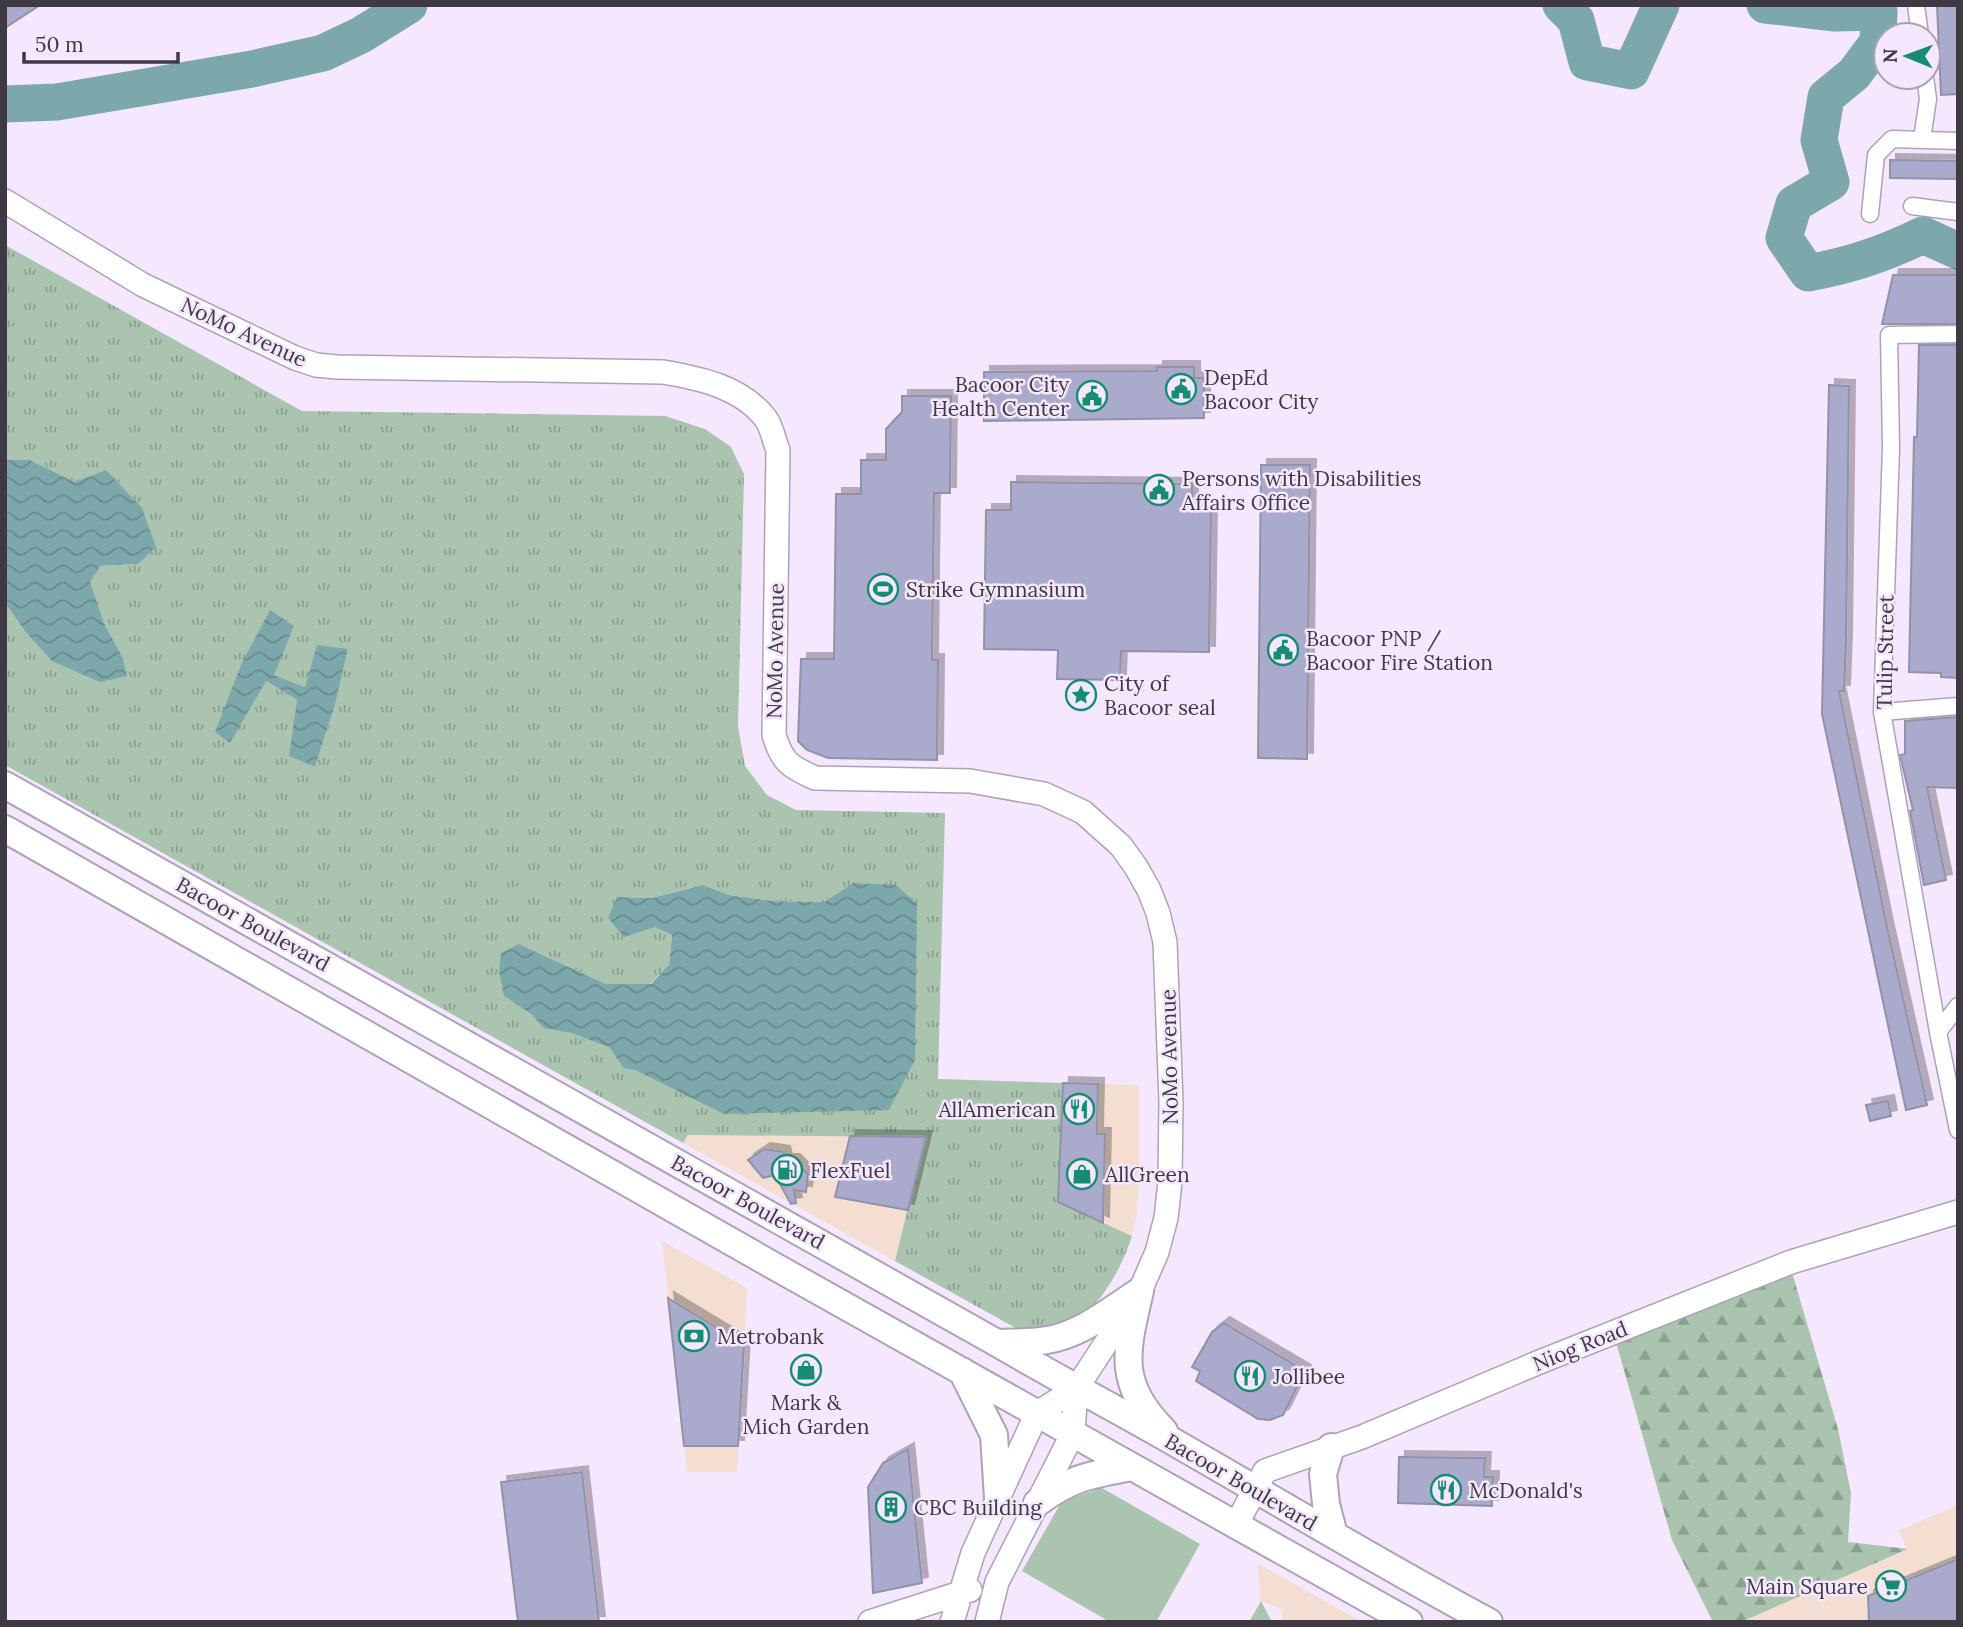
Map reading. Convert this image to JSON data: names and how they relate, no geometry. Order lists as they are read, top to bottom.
{
  "streets": {
    "main road": ["Bacoor Boulevard"],
    "street": ["NoMo Avenue", "Tulip Street", "Niog Road"]
  },
  "crossings": [
    ["NoMo Avenue", "Bacoor Boulevard"],
    ["Bacoor Boulevard", "Niog Road"]
  ],
  "places": {
    "public building": [
      "DepEd Bacoor City",
      "Bacoor City Health Center",
      "Persons with Disabilities Affairs Office",
      "Bacoor PNP / Bacoor Fire Station"
    ],
    "sports": ["Strike Gymnasium"],
    "place": ["City of Bacoor seal"],
    "restaurant": ["AllAmerican", "Jollibee", "McDonald's"],
    "fuel station": ["FlexFuel"],
    "shop": ["AllGreen", "Mark & Mich Garden"],
    "bank": ["Metrobank"],
    "building": ["CBC Building"],
    "supermarket": ["Main Square"]
  },
  "scale_bar": "50 m",
  "north": "left"
}
